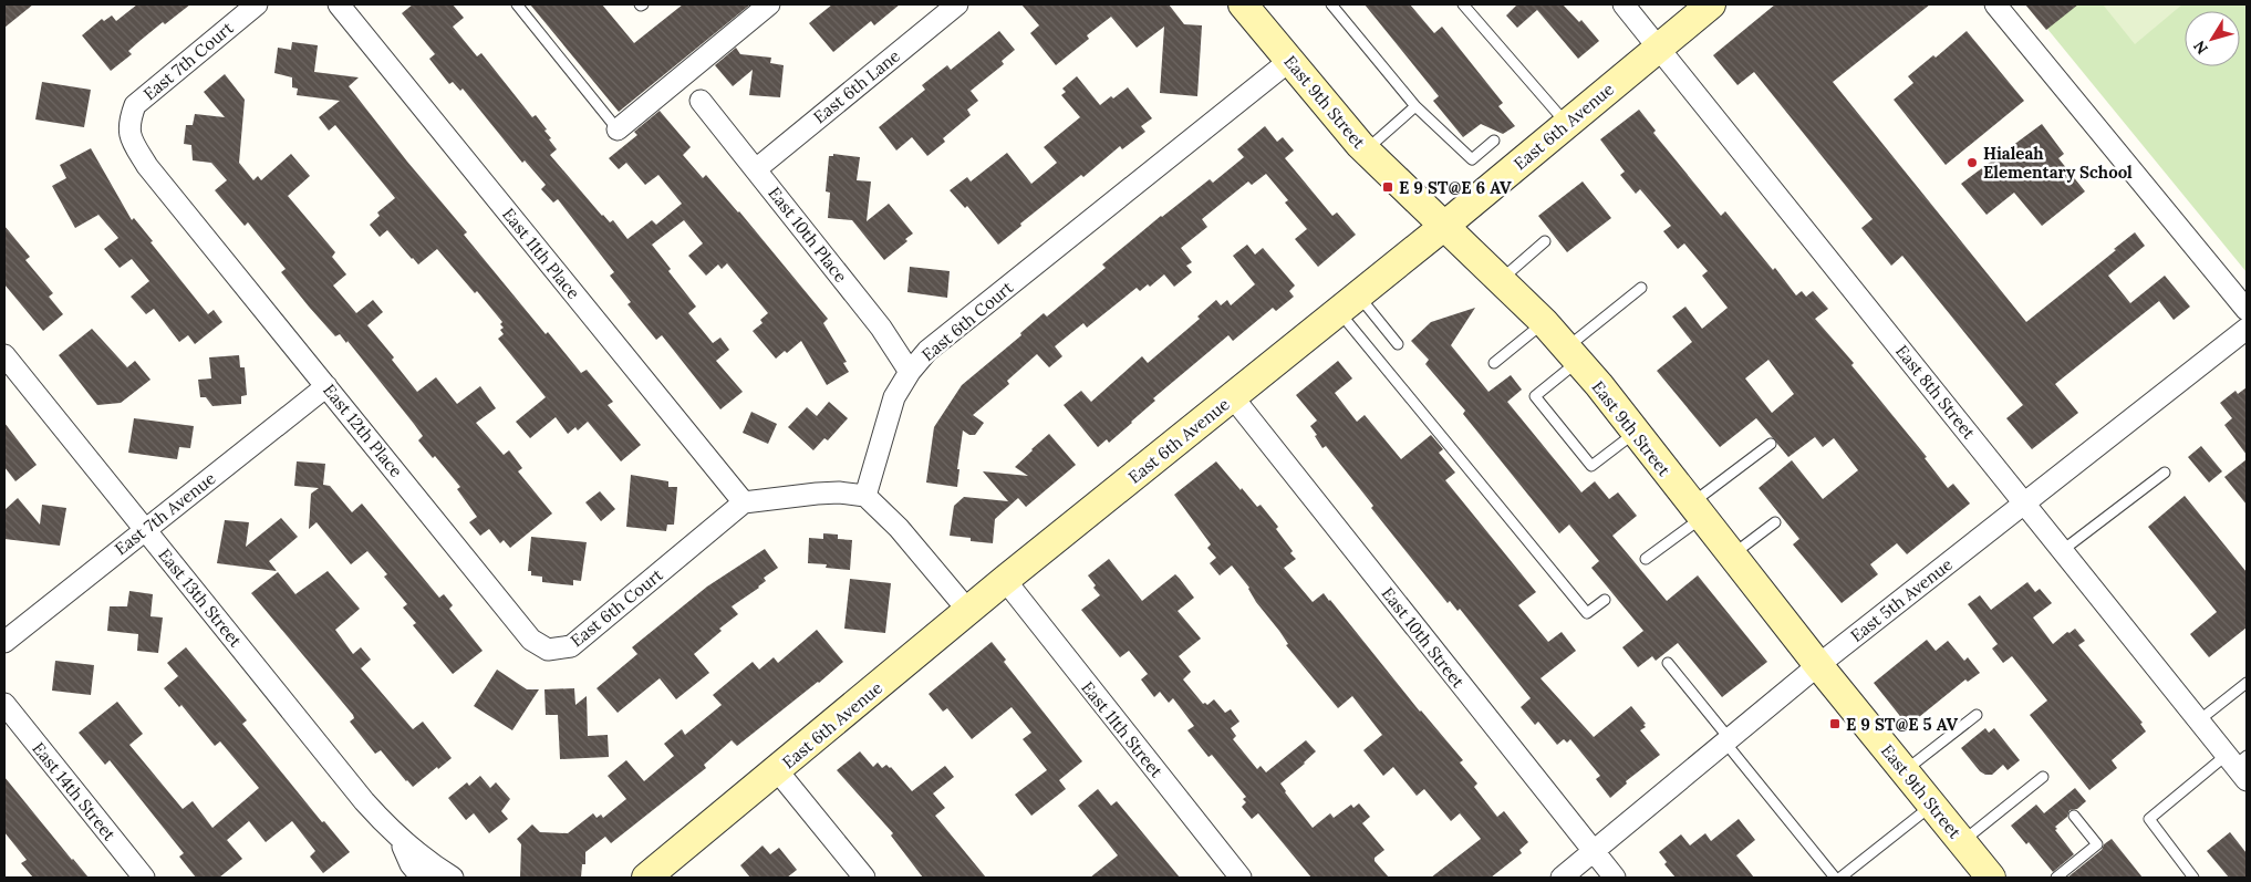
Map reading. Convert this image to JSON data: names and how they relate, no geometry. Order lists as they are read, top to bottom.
{
  "streets": {
    "street": [
      "East 7th Court",
      "East 6th Lane",
      "East 9th Street",
      "East 6th Avenue",
      "East 10th Place",
      "East 11th Place",
      "East 6th Court",
      "East 8th Street",
      "East 12th Place",
      "East 7th Avenue",
      "East 13th Street",
      "East 5th Avenue",
      "East 10th Street",
      "East 11th Street",
      "East 14th Street"
    ]
  },
  "crossings": [
    ["East 7th Court", "East 12th Place"],
    ["East 6th Lane", "East 10th Place"],
    ["East 9th Street", "East 6th Avenue"],
    ["East 9th Street", "East 6th Court"],
    ["East 9th Street", "East 5th Avenue"],
    ["East 6th Avenue", "East 8th Street"],
    ["East 6th Avenue", "East 10th Street"],
    ["East 6th Avenue", "East 11th Street"],
    ["East 10th Place", "East 6th Court"],
    ["East 11th Place", "East 6th Court"],
    ["East 6th Court", "East 12th Place"],
    ["East 8th Street", "East 5th Avenue"],
    ["East 12th Place", "East 7th Avenue"],
    ["East 7th Avenue", "East 13th Street"],
    ["East 5th Avenue", "East 10th Street"]
  ],
  "places": {
    "other": ["Hialeah Elementary School"],
    "transit": ["E 9 ST@E 6 AV", "E 9 ST@E 5 AV"]
  },
  "north": "bottom left"
}
